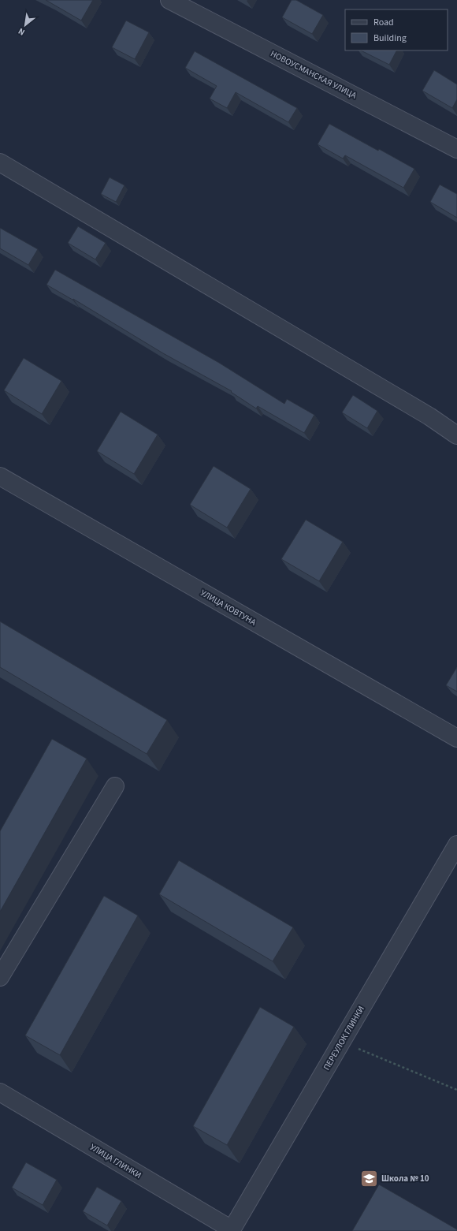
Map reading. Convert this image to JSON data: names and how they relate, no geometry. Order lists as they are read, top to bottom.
{
  "streets": {
    "street": [
      "НОВОУСМАНСКАЯ УЛИЦА",
      "УЛИЦА КОВТУНА",
      "ПЕРЕУЛОК ГЛИНКИ",
      "УЛИЦА ГЛИНКИ"
    ]
  },
  "crossings": [
    ["ПЕРЕУЛОК ГЛИНКИ", "УЛИЦА ГЛИНКИ"]
  ],
  "places": {
    "school or university": ["Школа № 10"]
  },
  "legend": ["Road", "Building"],
  "north": "bottom left"
}
